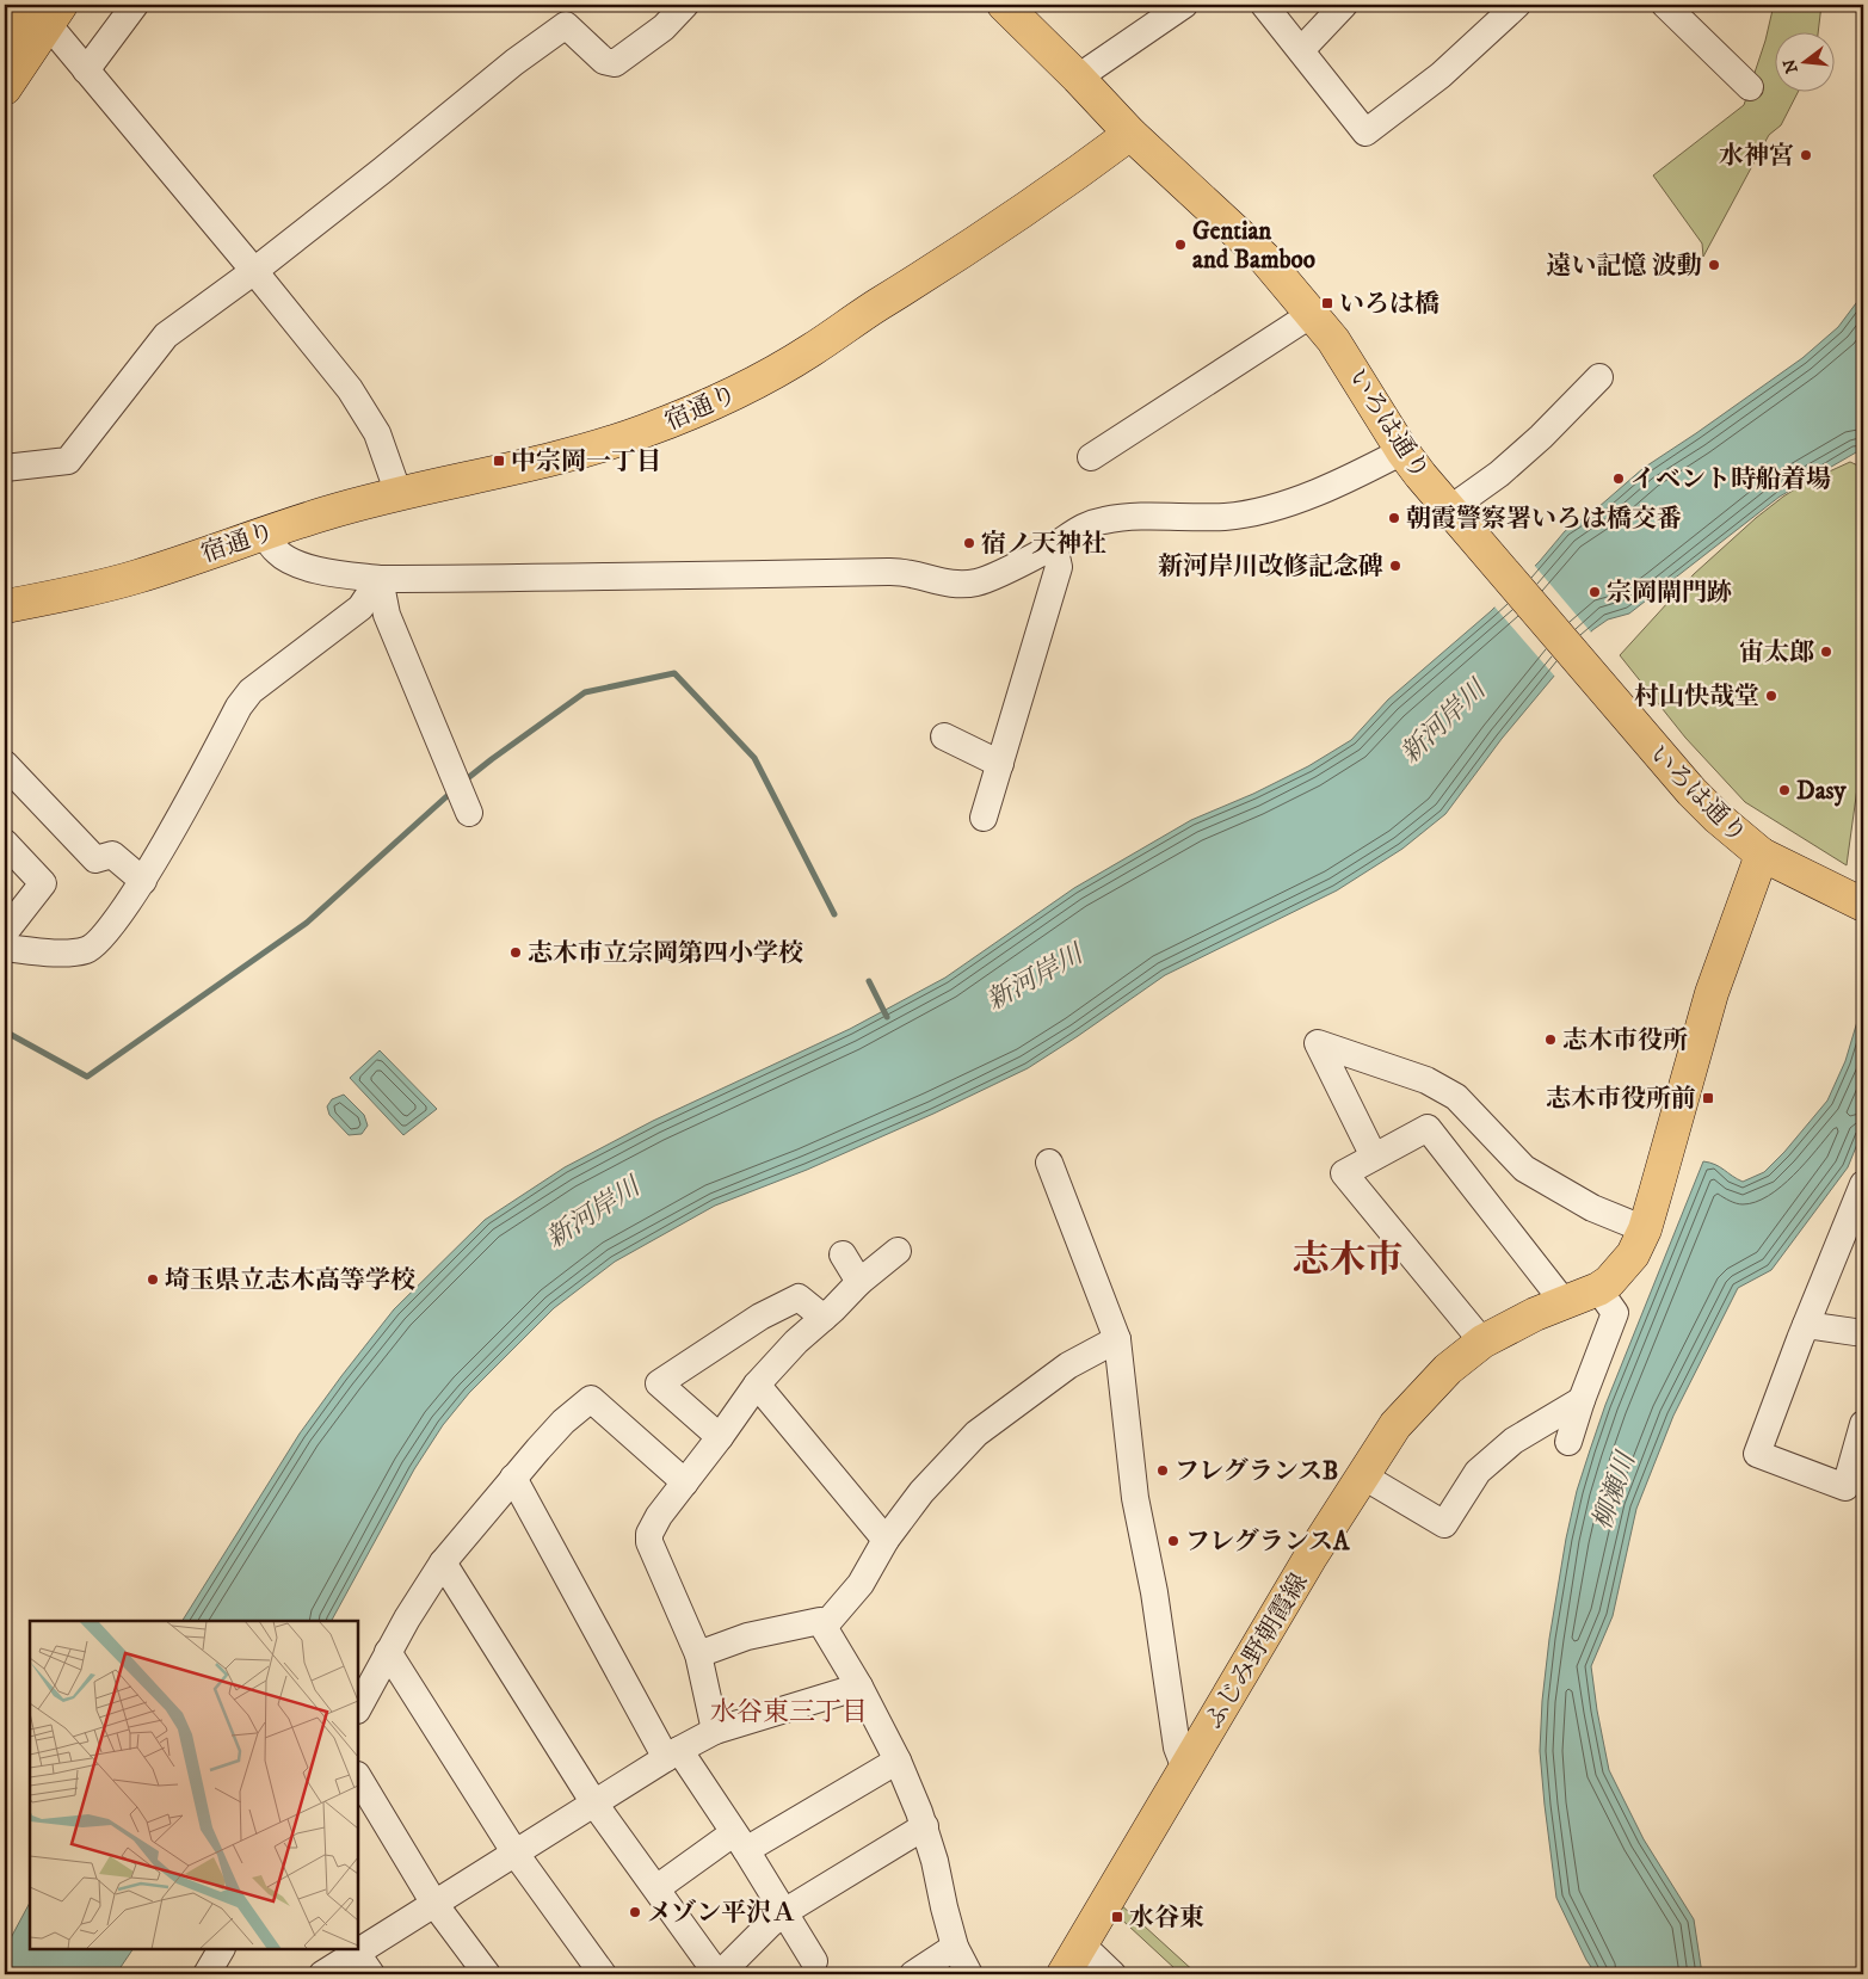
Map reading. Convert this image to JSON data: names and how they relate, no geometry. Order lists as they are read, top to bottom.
{
  "streets": {
    "main road": ["宿通り", "いろは通り", "ふじみ野朝霞線"]
  },
  "crossings": [
    ["宿通り", "いろは通り"],
    ["いろは通り", "ふじみ野朝霞線"]
  ],
  "districts": ["志木市", "水谷東三丁目"],
  "water": ["新河岸川", "柳瀬川"],
  "places": {
    "other": [
      "水神宮",
      "Gentian and Bamboo",
      "遠い記憶 波動",
      "イベント時船着場",
      "朝霞警察署いろは橋交番",
      "宿ノ天神社",
      "新河岸川改修記念碑",
      "宗岡閘門跡",
      "宙太郎",
      "村山快哉堂",
      "Dasy",
      "志木市立宗岡第四小学校",
      "志木市役所",
      "埼玉県立志木高等学校",
      "フレグランスB",
      "フレグランスA",
      "メゾン平沢Ａ"
    ],
    "transit": [
      "いろは橋",
      "中宗岡一丁目",
      "志木市役所前",
      "水谷東"
    ]
  },
  "north": "left"
}
